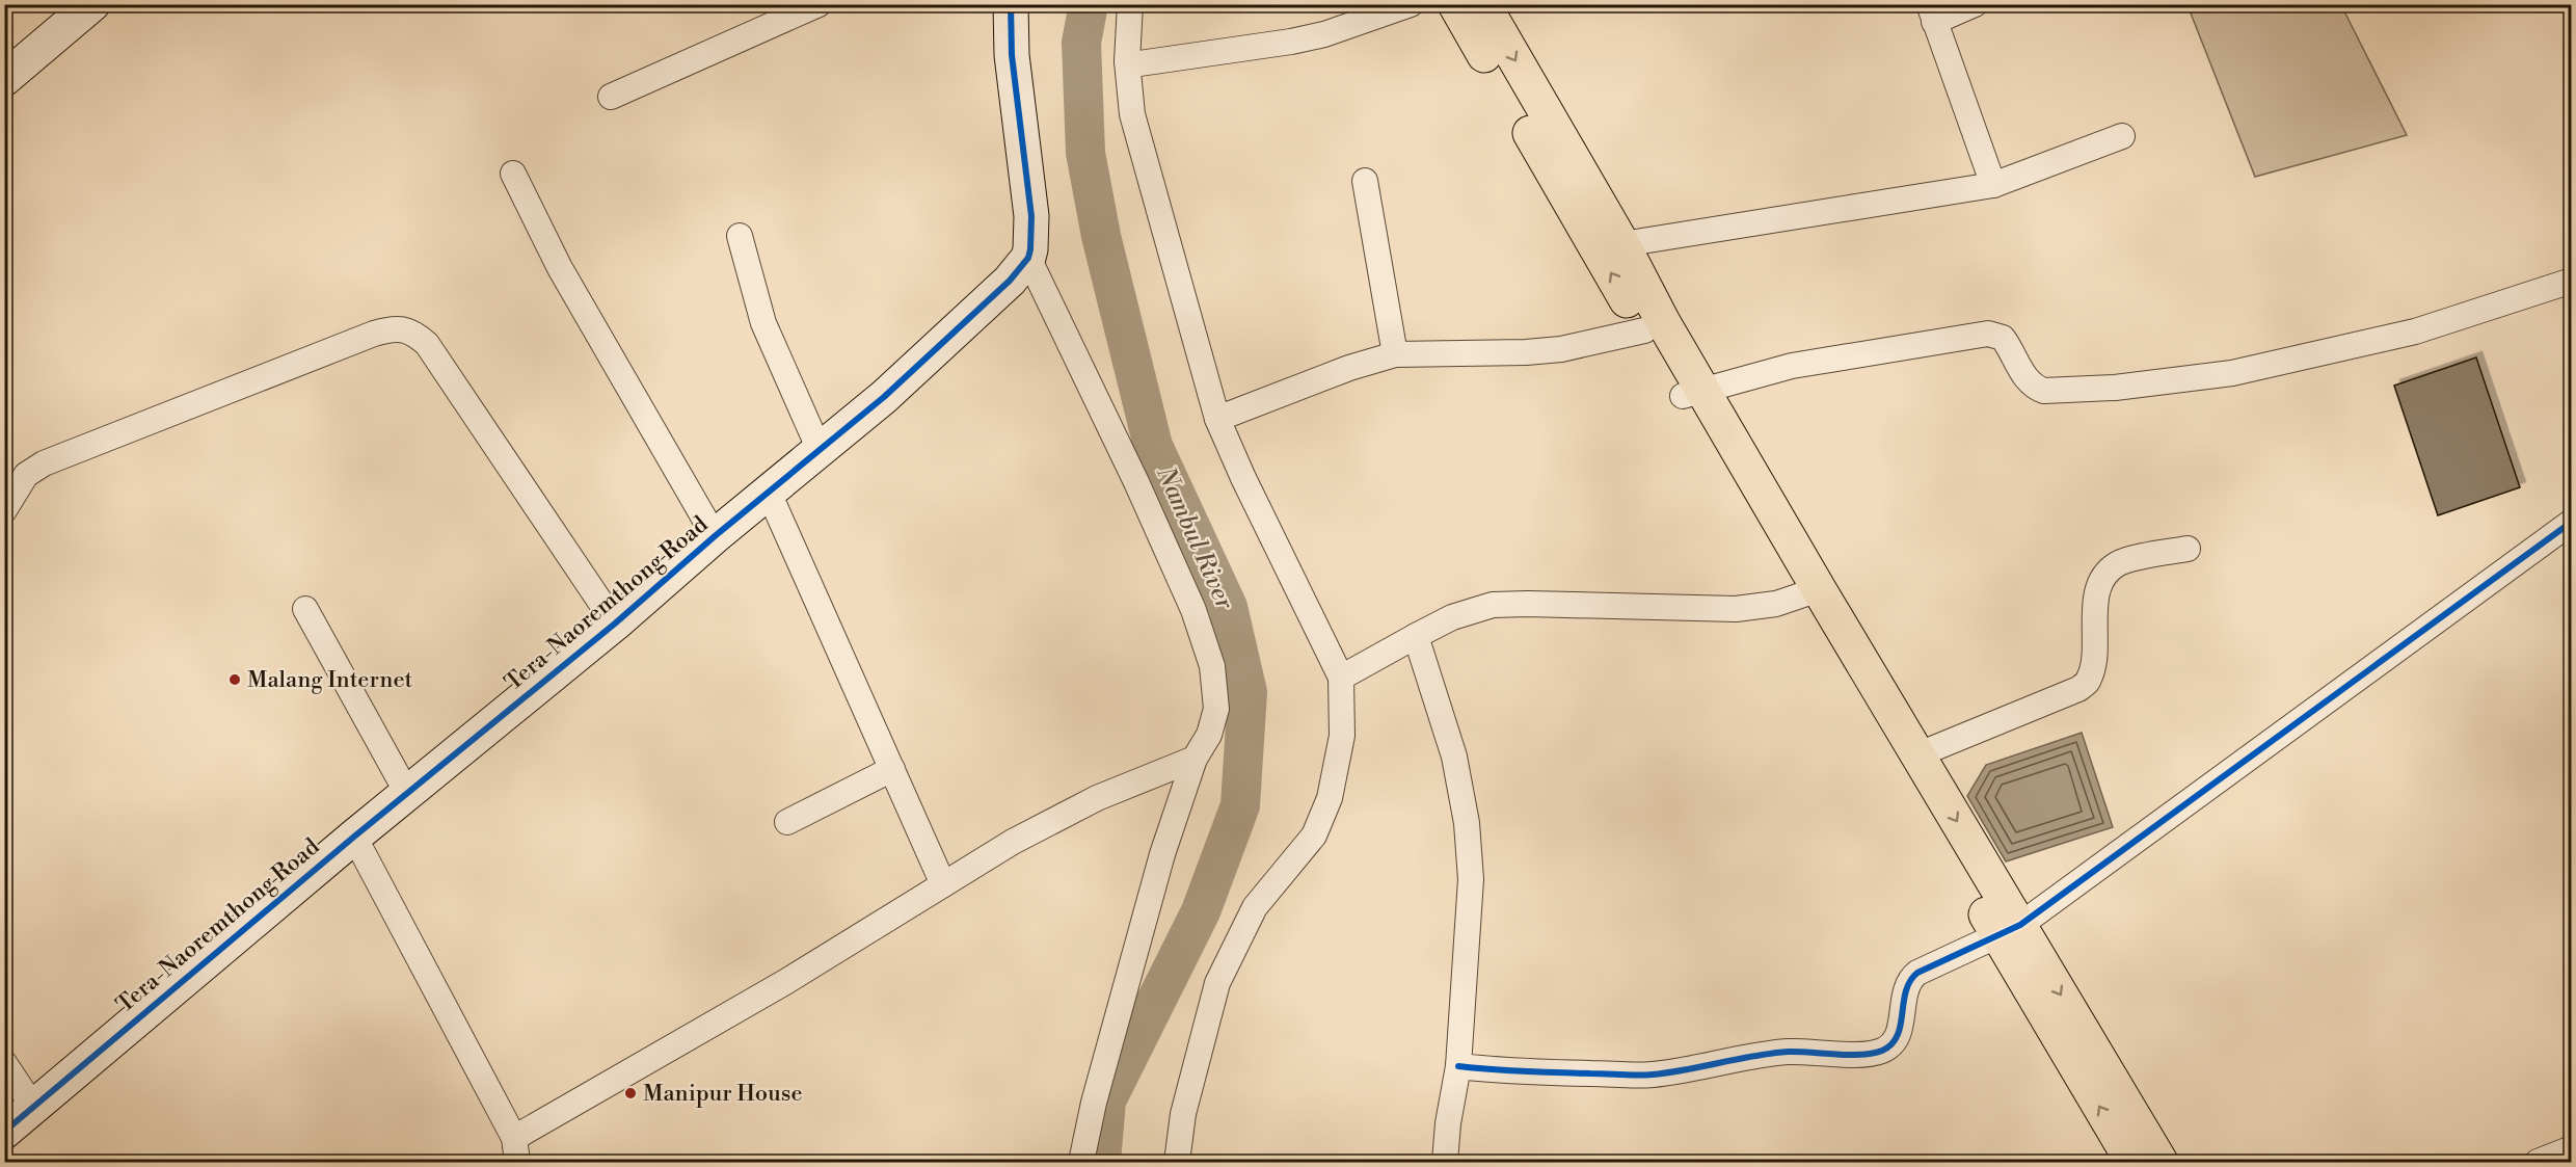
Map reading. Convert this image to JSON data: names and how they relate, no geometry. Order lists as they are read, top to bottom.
{
  "streets": {
    "street": ["Tera-Naoremthong Road"]
  },
  "water": ["Nambul River"],
  "places": ["Malang Internet", "Manipur House"]
}
